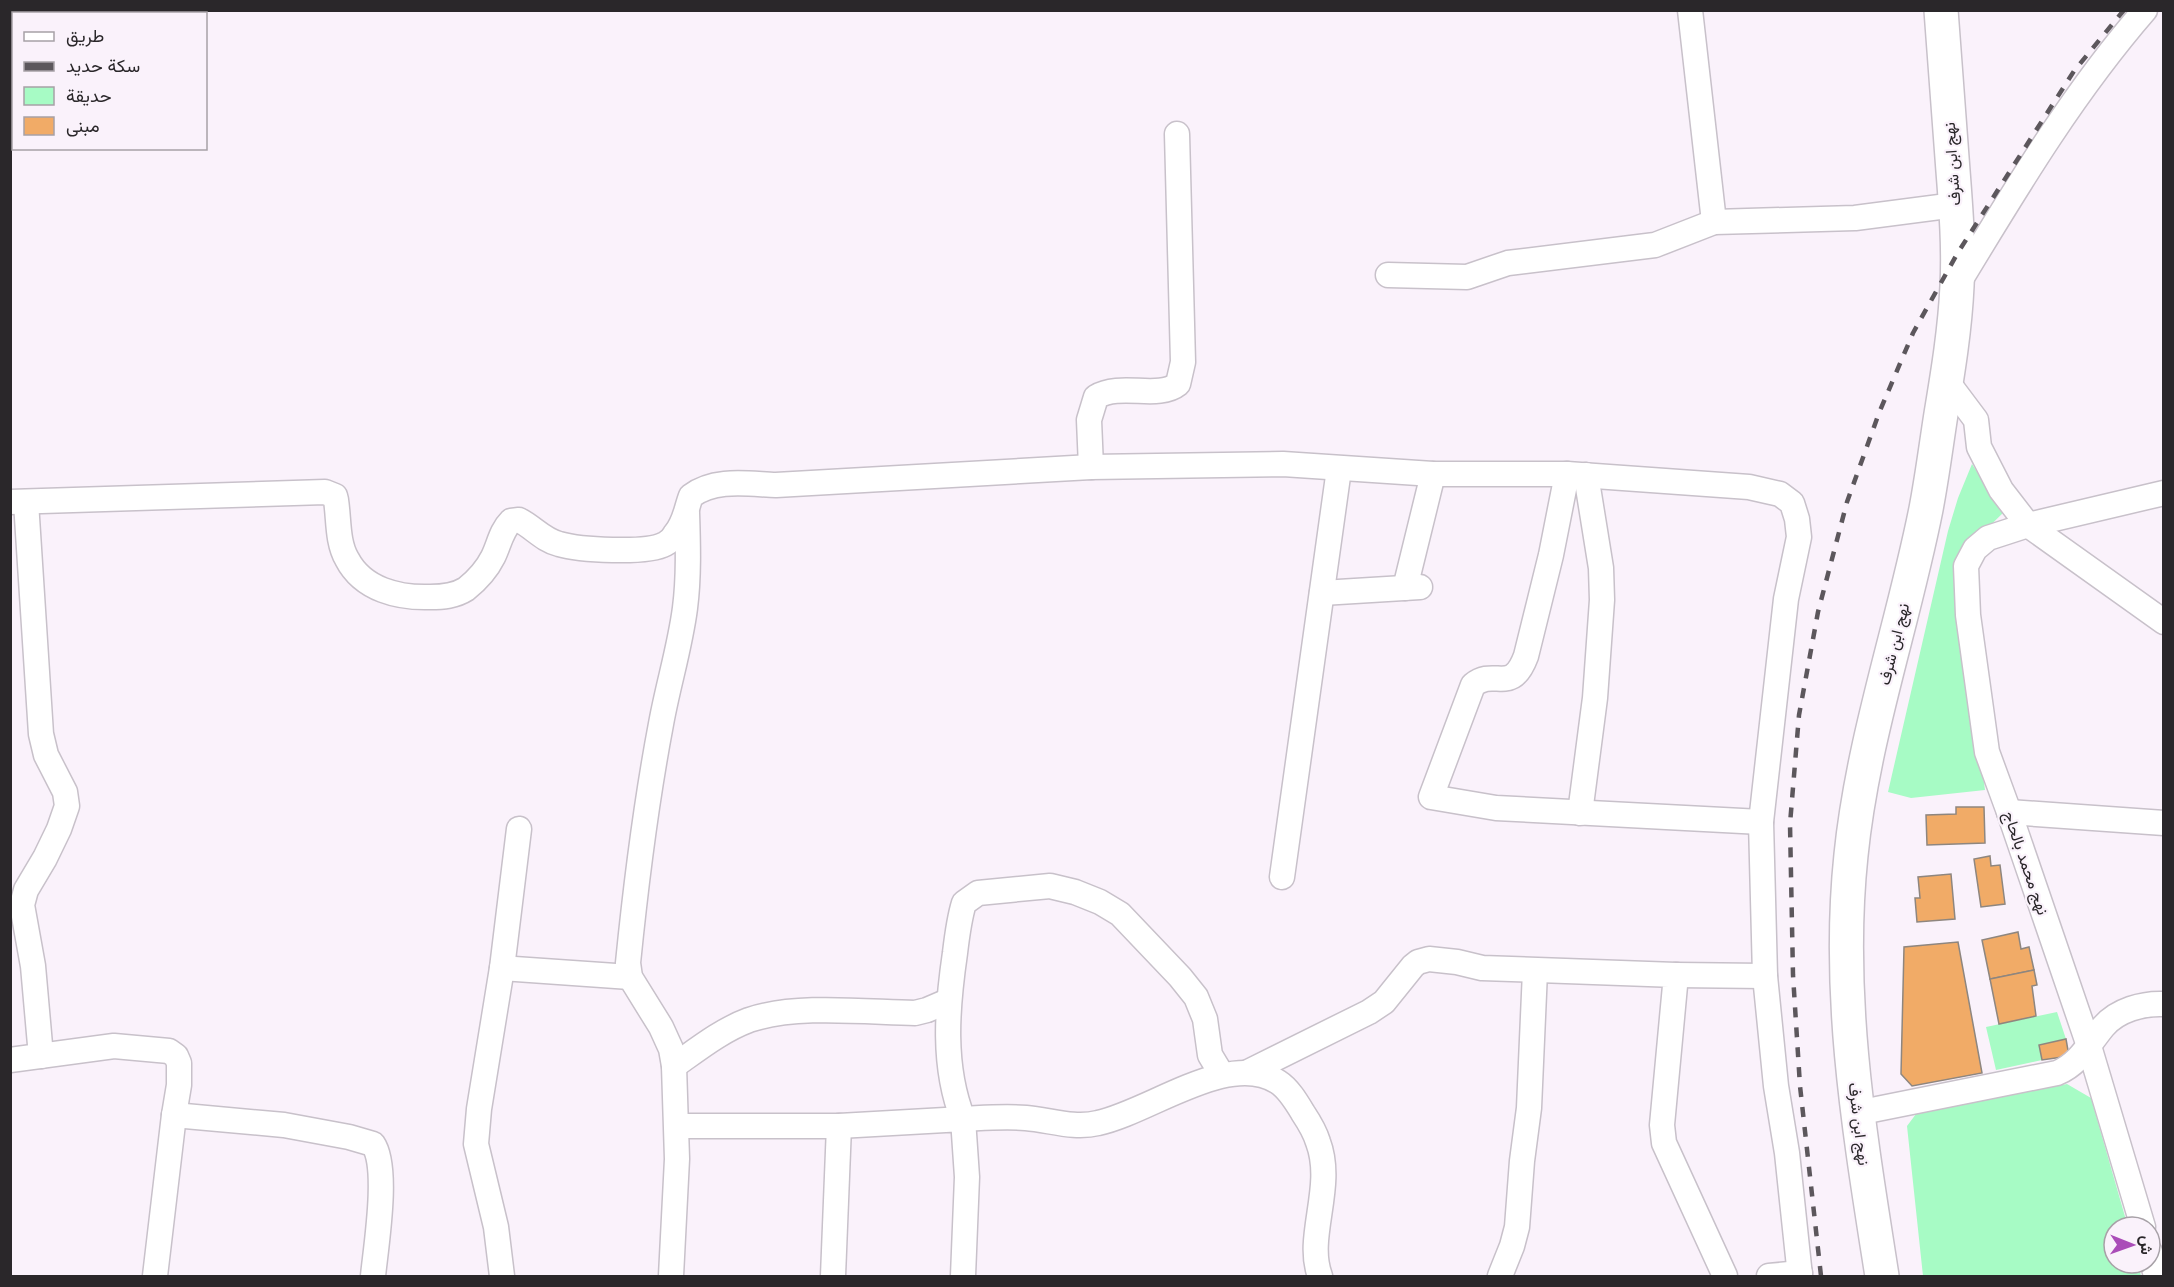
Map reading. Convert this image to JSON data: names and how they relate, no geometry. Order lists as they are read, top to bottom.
{
  "streets": {
    "main road": ["نهج ابن شرف"],
    "street": ["نهج محمد بالحاج"]
  },
  "legend": [
    "طريق",
    "سكة حديد",
    "حديقة",
    "مبنى"
  ],
  "north": "right"
}
